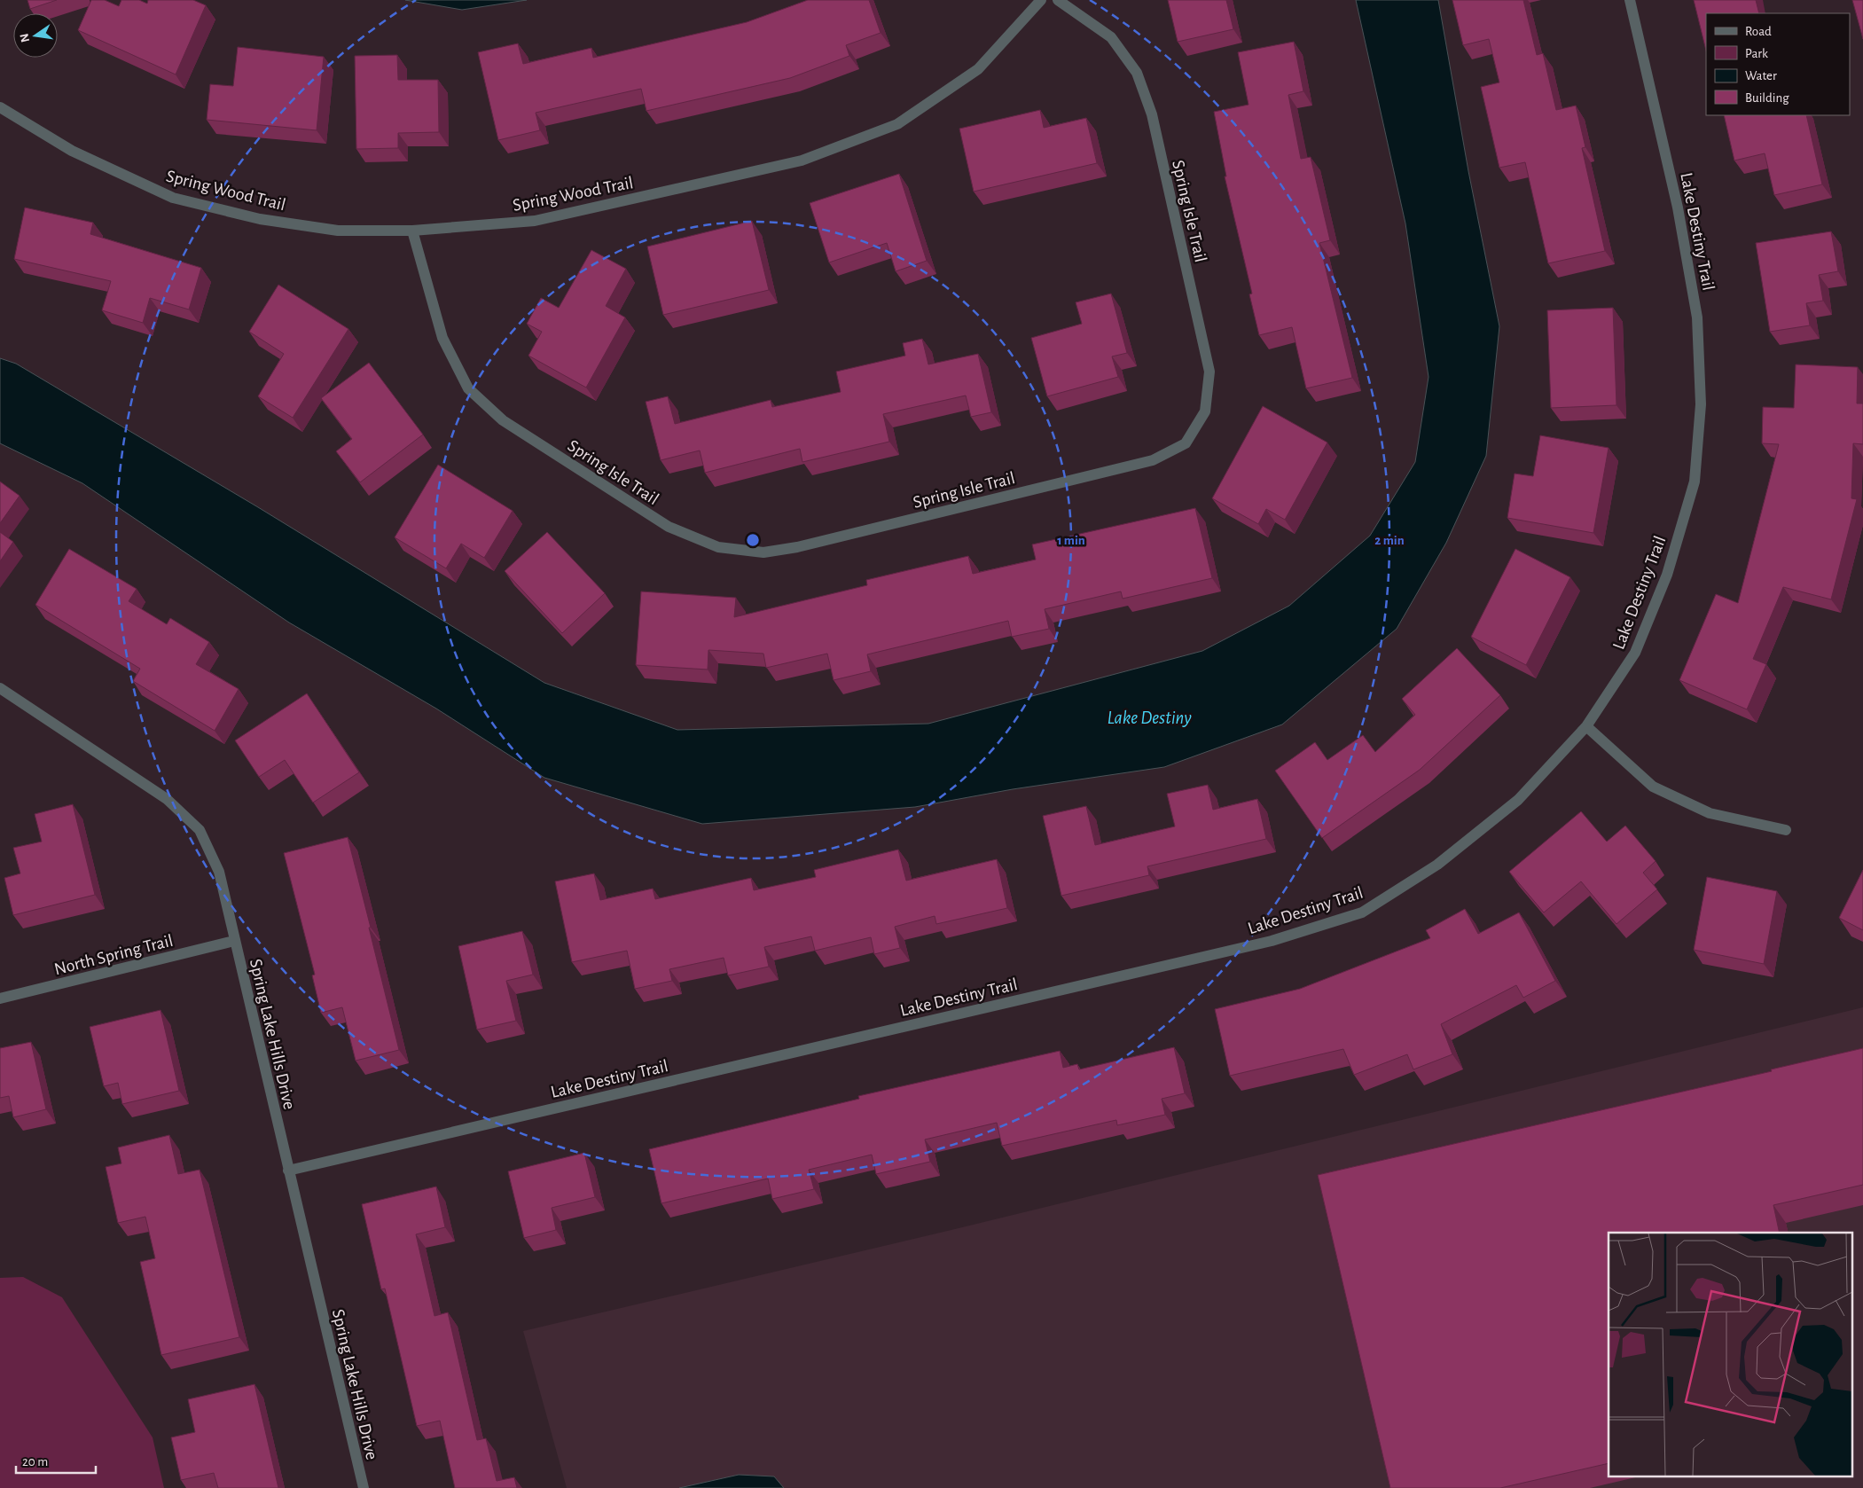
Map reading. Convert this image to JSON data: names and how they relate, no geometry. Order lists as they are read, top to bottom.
{
  "streets": {
    "street": [
      "Spring Wood Trail",
      "Spring Isle Trail",
      "Lake Destiny Trail",
      "North Spring Trail",
      "Spring Lake Hills Drive"
    ]
  },
  "crossings": [
    ["Spring Wood Trail", "Spring Isle Trail"],
    ["Lake Destiny Trail", "Spring Lake Hills Drive"],
    ["North Spring Trail", "Spring Lake Hills Drive"]
  ],
  "water": ["Lake Destiny"],
  "legend": [
    "Road",
    "Park",
    "Water",
    "Building"
  ],
  "scale_bar": "20 m",
  "north": "left",
  "rings": ["1 min", "2 min"]
}
